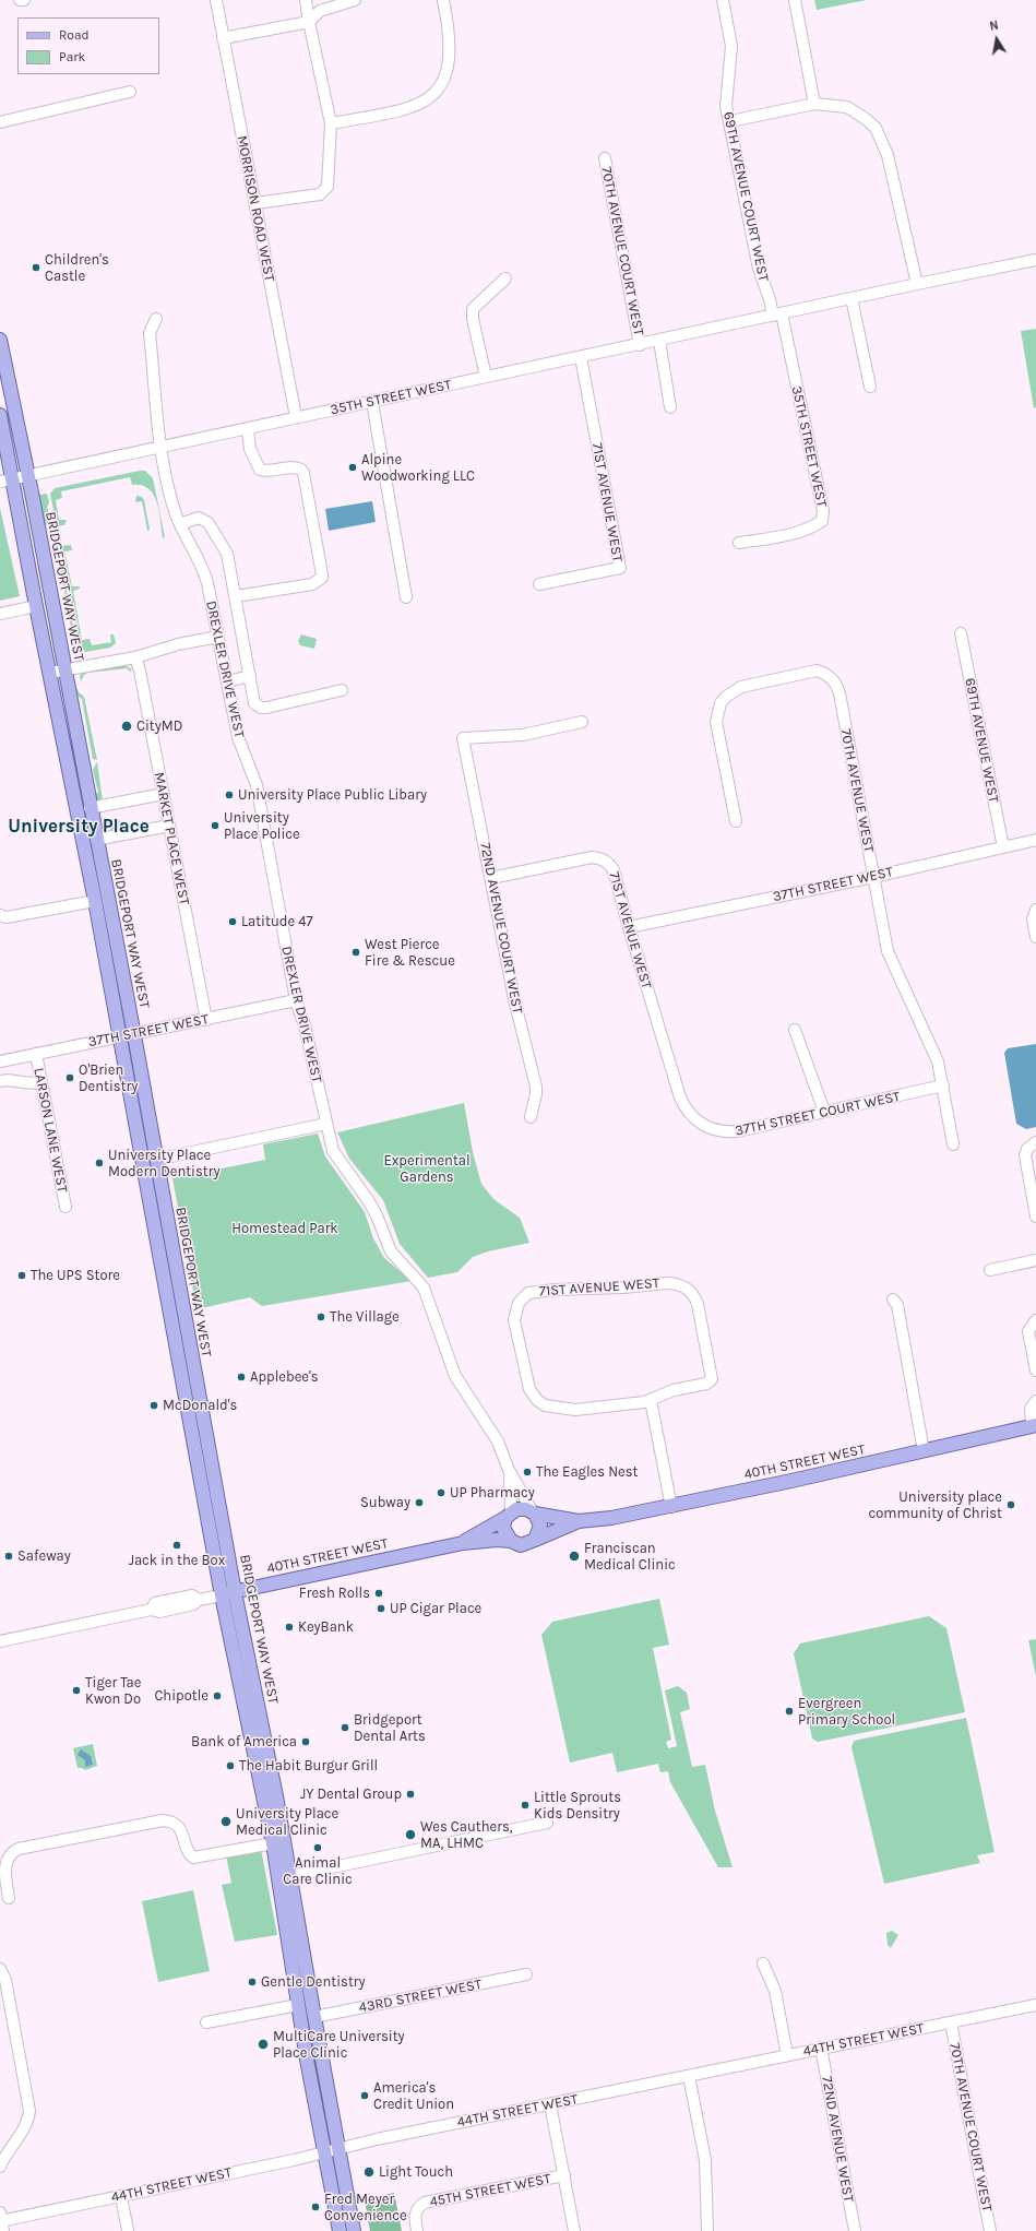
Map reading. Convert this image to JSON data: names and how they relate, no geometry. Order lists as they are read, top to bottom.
{
  "streets": {
    "main road": ["BRIDGEPORT WAY WEST", "40TH STREET WEST"],
    "street": [
      "69TH AVENUE COURT WEST",
      "MORRISON ROAD WEST",
      "70TH AVENUE COURT WEST",
      "35TH STREET WEST",
      "71ST AVENUE WEST",
      "DREXLER DRIVE WEST",
      "69TH AVENUE WEST",
      "70TH AVENUE WEST",
      "MARKET PLACE WEST",
      "37TH STREET WEST",
      "72ND AVENUE COURT WEST",
      "37TH STREET COURT WEST",
      "LARSON LANE WEST",
      "43RD STREET WEST",
      "44TH STREET WEST",
      "72ND AVENUE WEST",
      "45TH STREET WEST"
    ]
  },
  "crossings": [
    ["69TH AVENUE COURT WEST", "35TH STREET WEST"],
    ["MORRISON ROAD WEST", "35TH STREET WEST"],
    ["70TH AVENUE COURT WEST", "35TH STREET WEST"],
    ["70TH AVENUE COURT WEST", "44TH STREET WEST"],
    ["35TH STREET WEST", "71ST AVENUE WEST"],
    ["35TH STREET WEST", "BRIDGEPORT WAY WEST"],
    ["35TH STREET WEST", "DREXLER DRIVE WEST"],
    ["71ST AVENUE WEST", "37TH STREET WEST"],
    ["71ST AVENUE WEST", "72ND AVENUE COURT WEST"],
    ["71ST AVENUE WEST", "37TH STREET COURT WEST"],
    ["BRIDGEPORT WAY WEST", "37TH STREET WEST"],
    ["BRIDGEPORT WAY WEST", "40TH STREET WEST"],
    ["BRIDGEPORT WAY WEST", "43RD STREET WEST"],
    ["BRIDGEPORT WAY WEST", "44TH STREET WEST"],
    ["DREXLER DRIVE WEST", "37TH STREET WEST"],
    ["DREXLER DRIVE WEST", "40TH STREET WEST"],
    ["69TH AVENUE WEST", "37TH STREET WEST"],
    ["70TH AVENUE WEST", "37TH STREET WEST"],
    ["70TH AVENUE WEST", "37TH STREET COURT WEST"],
    ["MARKET PLACE WEST", "37TH STREET WEST"],
    ["37TH STREET WEST", "LARSON LANE WEST"],
    ["44TH STREET WEST", "72ND AVENUE WEST"]
  ],
  "districts": ["University Place"],
  "parks": ["Experimental Gardens", "Homestead Park"],
  "places": [
    "Children's Castle",
    "Alpine Woodworking LLC",
    "CityMD",
    "University Place Public Libary",
    "University Place Police",
    "Latitude 47",
    "West Pierce Fire & Rescue",
    "O'Brien Dentistry",
    "University Place Modern Dentistry",
    "The UPS Store",
    "The Village",
    "Applebee's",
    "McDonald's",
    "The Eagles Nest",
    "UP Pharmacy",
    "Subway",
    "University place community of Christ",
    "Jack in the Box",
    "Safeway",
    "Franciscan Medical Clinic",
    "Fresh Rolls",
    "UP Cigar Place",
    "KeyBank",
    "Tiger Tae Kwon Do",
    "Chipotle",
    "Evergreen Primary School",
    "Bridgeport Dental Arts",
    "Bank of America",
    "The Habit Burgur Grill",
    "JY Dental Group",
    "Little Sprouts Kids Densitry",
    "University Place Medical Clinic",
    "Wes Cauthers, MA, LHMC",
    "Animal Care Clinic",
    "Gentle Dentistry",
    "MultiCare University Place Clinic",
    "America's Credit Union",
    "Light Touch",
    "Fred Meyer Convenience"
  ],
  "legend": ["Road", "Park"],
  "north": "top"
}
